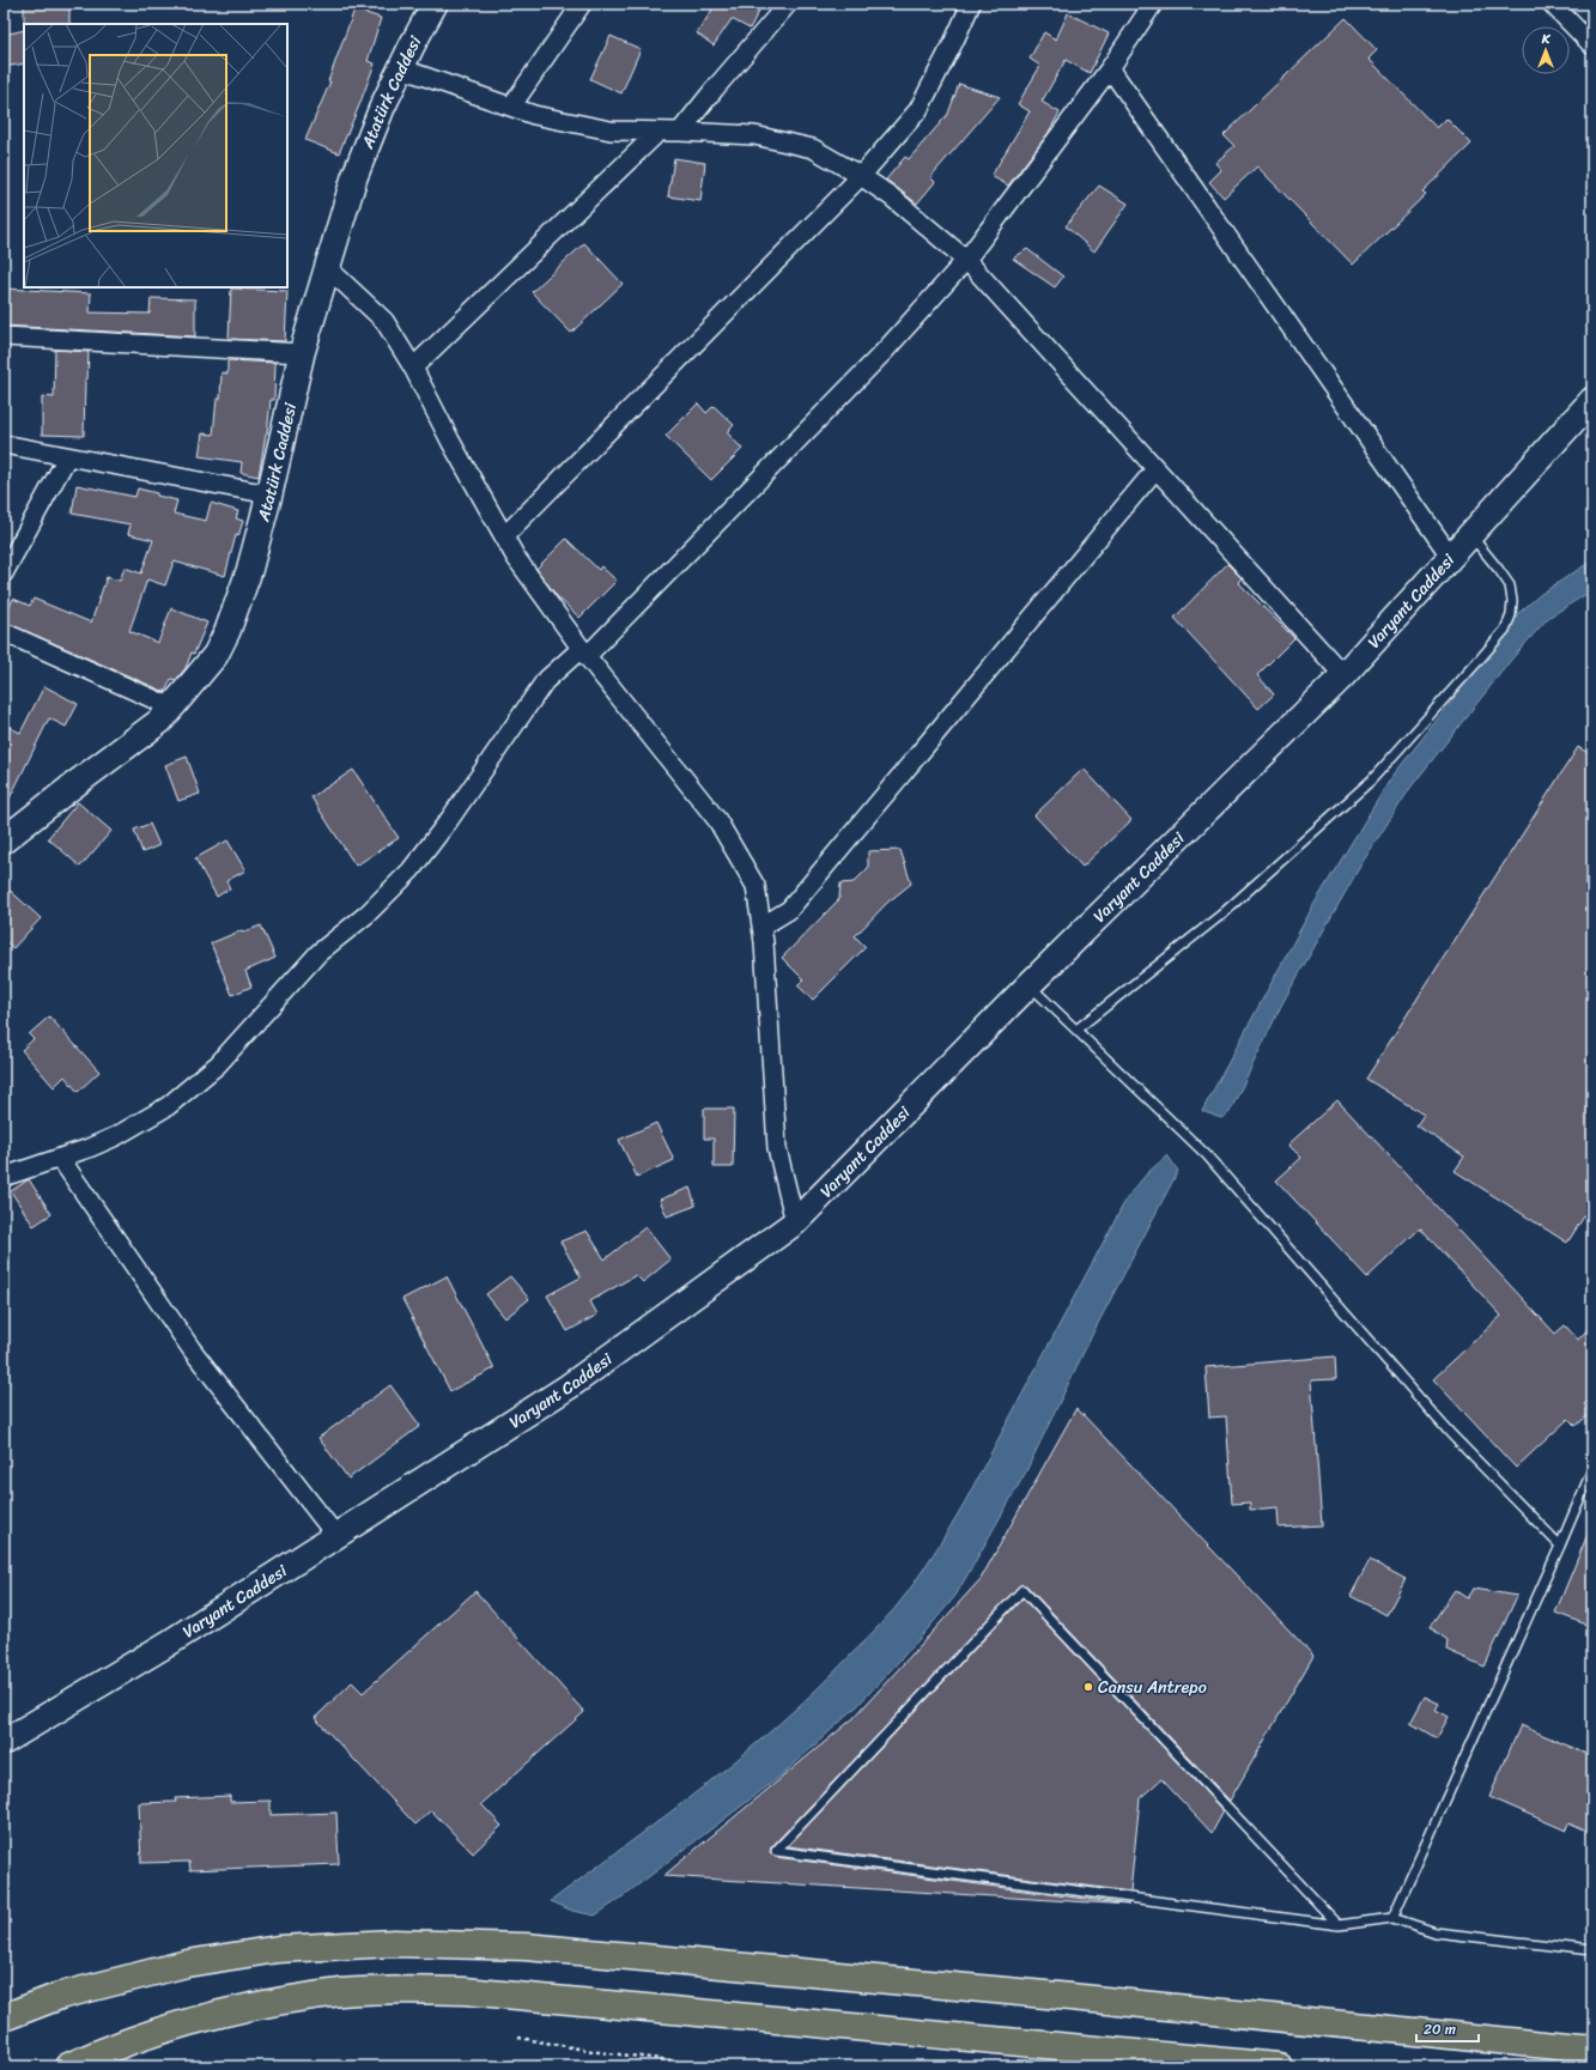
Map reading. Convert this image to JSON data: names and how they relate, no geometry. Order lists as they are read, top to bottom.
{
  "streets": {
    "street": ["Atatürk Caddesi", "Varyant Caddesi"]
  },
  "places": ["Cansu Antrepo"],
  "scale_bar": "20 m",
  "north": "top"
}
